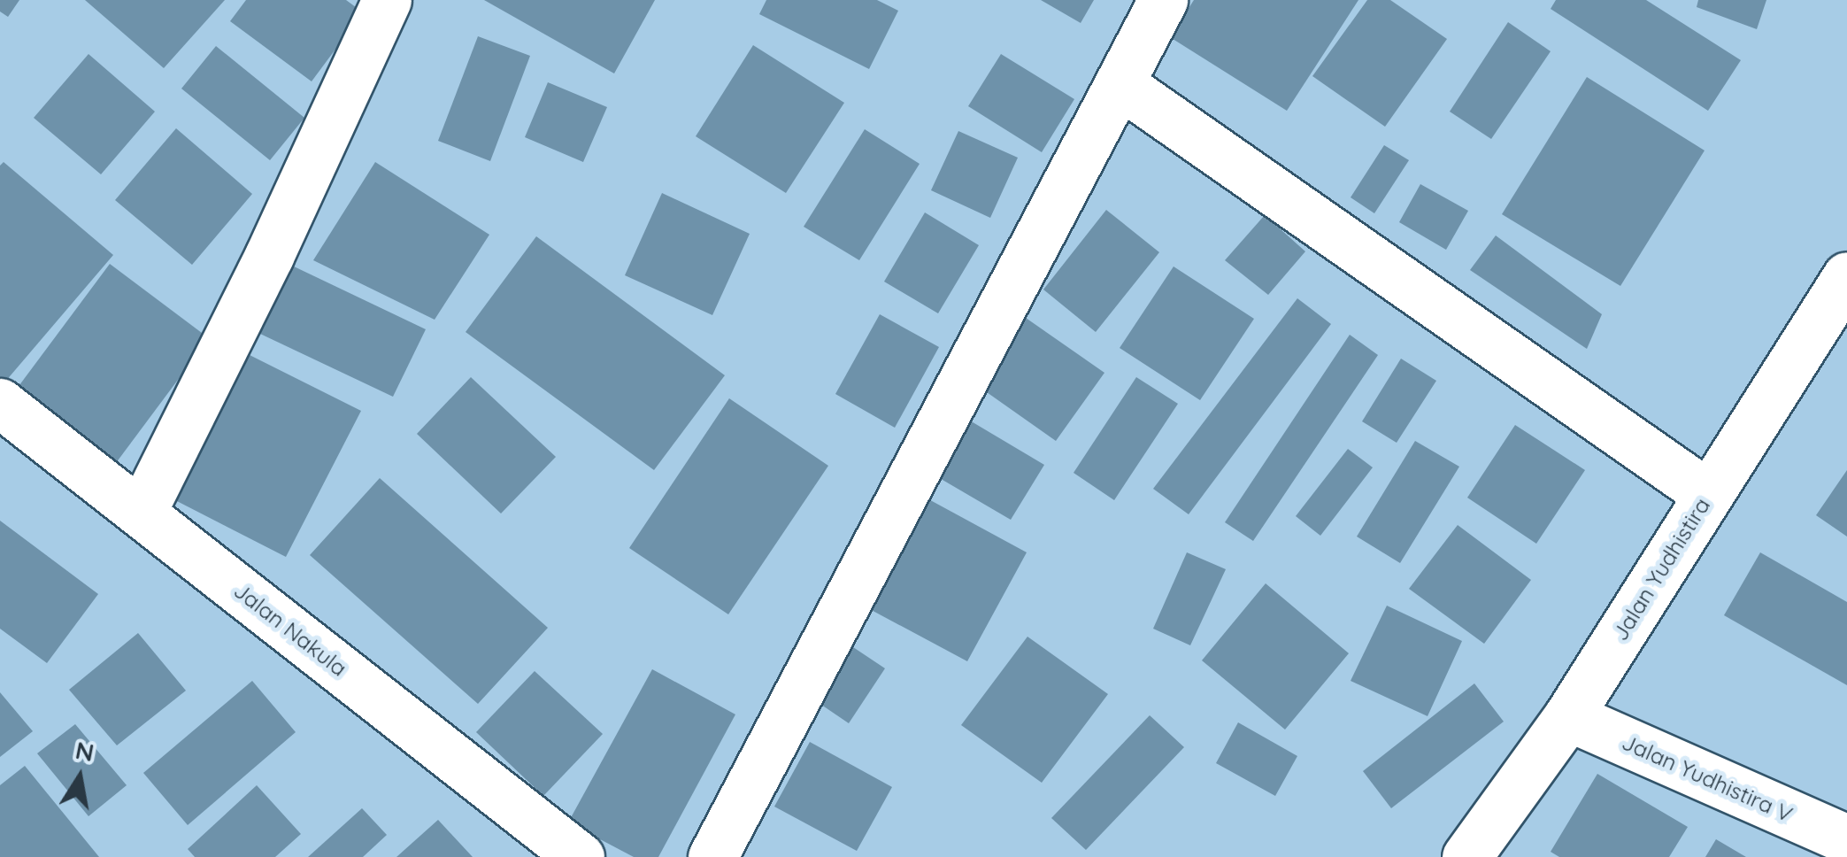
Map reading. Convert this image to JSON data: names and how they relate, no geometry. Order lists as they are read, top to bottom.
{
  "streets": {
    "street": ["Jalan Yudhistira", "Jalan Nakula", "Jalan Yudhistira V"]
  },
  "crossings": [
    ["Jalan Yudhistira", "Jalan Yudhistira V"]
  ],
  "north": "top"
}
